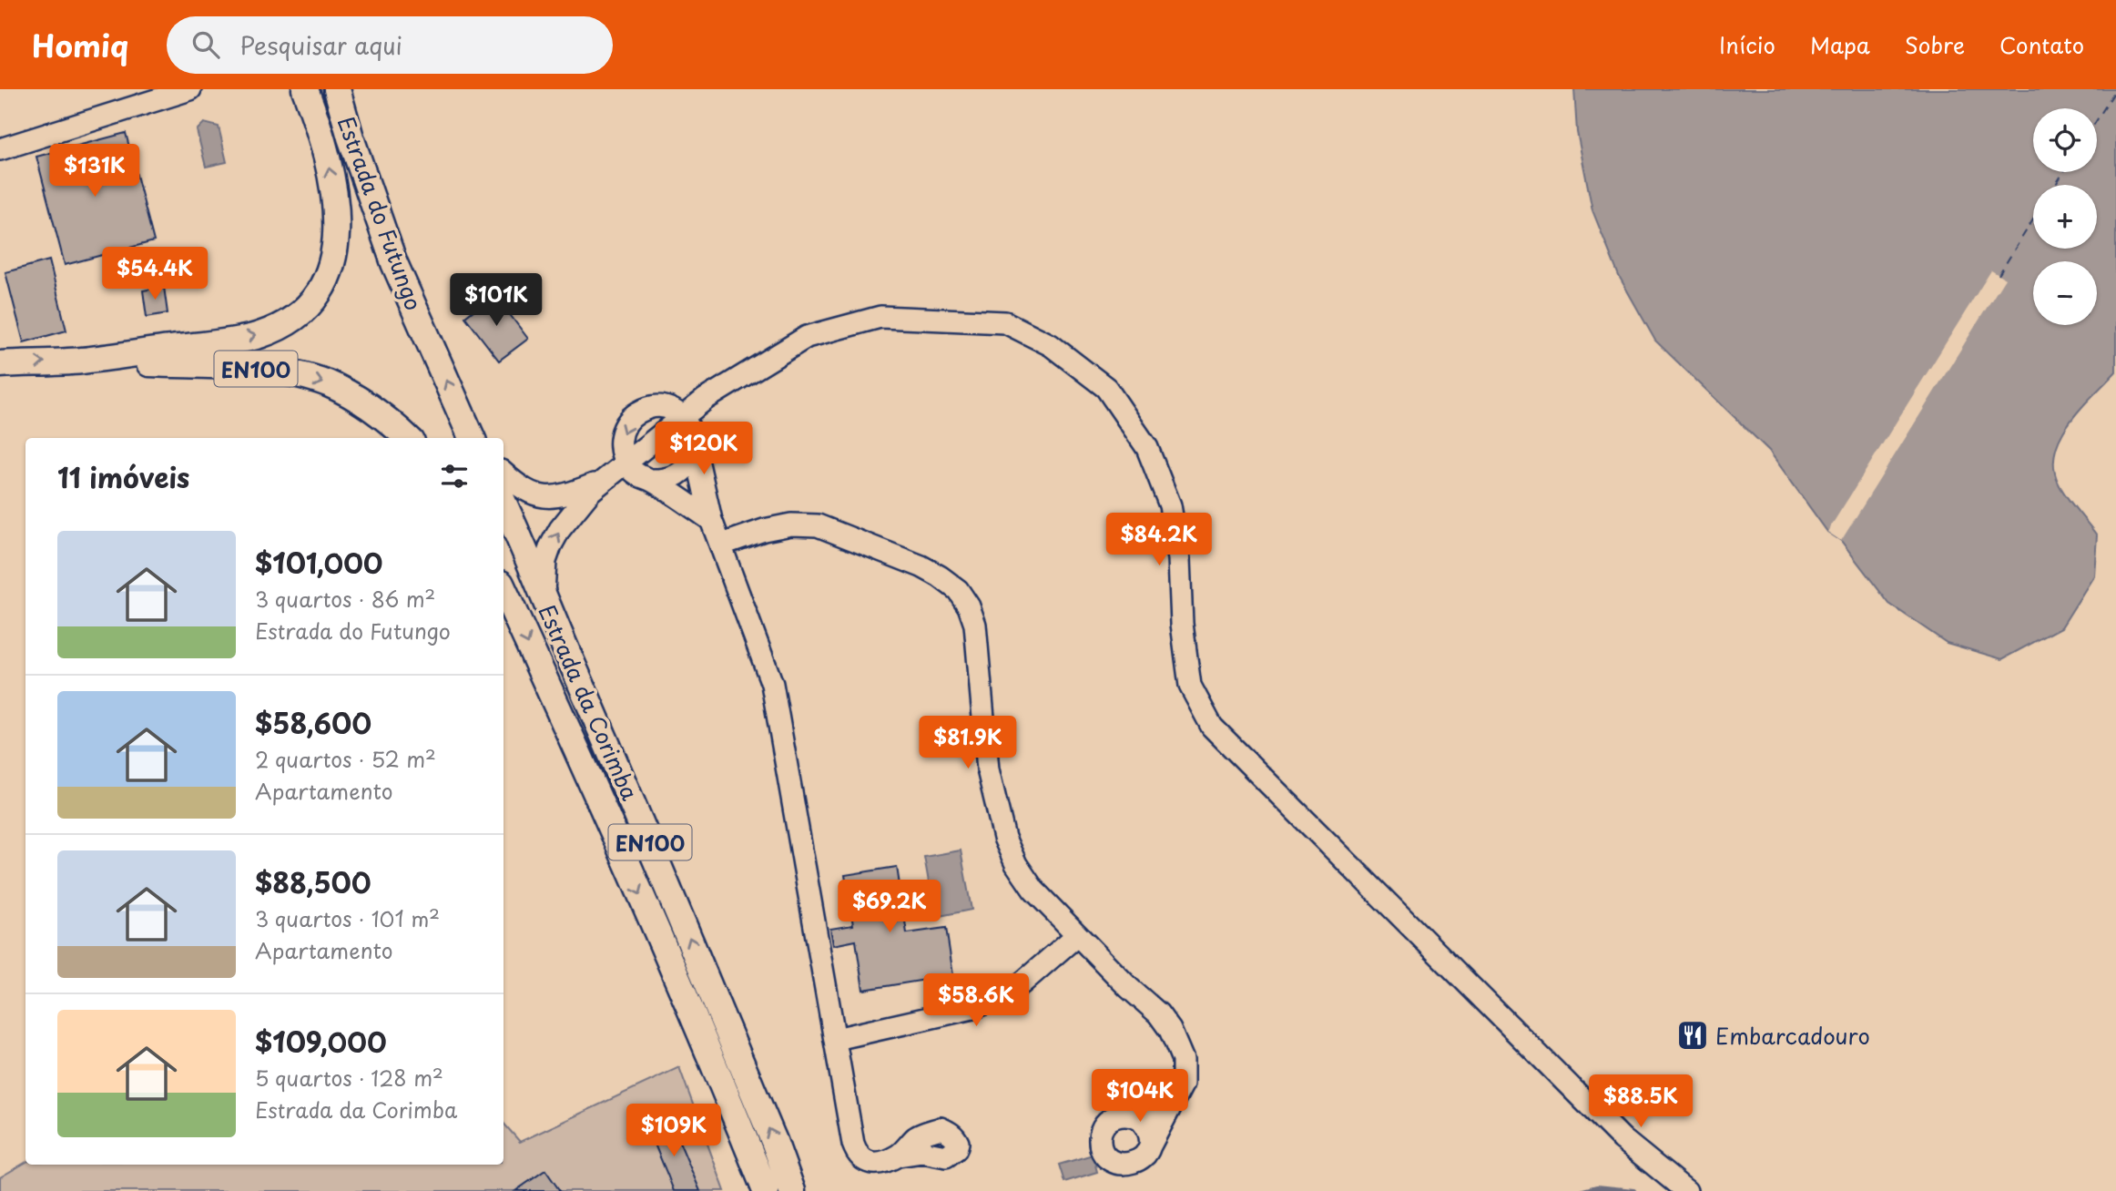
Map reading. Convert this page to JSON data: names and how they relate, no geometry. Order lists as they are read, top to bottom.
{
  "streets": {
    "main road": ["Estrada do Futungo", "EN100", "Estrada da Corimba"]
  },
  "crossings": [
    ["Estrada do Futungo", "EN100"]
  ],
  "places": {
    "restaurant": ["Embarcadouro"]
  },
  "page": {
    "header": "Homiq",
    "search": "Pesquisar aqui",
    "nav": [
      "Início",
      "Mapa",
      "Sobre",
      "Contato"
    ],
    "map_buttons": ["+", "−"],
    "price": [
      "$131K",
      "$54.4K",
      "$101K",
      "$120K",
      "$84.2K",
      "$81.9K",
      "$69.2K",
      "$58.6K",
      "$104K",
      "$88.5K",
      "$109K"
    ],
    "heading": "11 imóveis",
    "list": [
      {
        "name": "$101,000",
        "note": "3 quartos · 86 m² · Estrada do Futungo"
      },
      {
        "name": "$58,600",
        "note": "2 quartos · 52 m² · Apartamento"
      },
      {
        "name": "$88,500",
        "note": "3 quartos · 101 m² · Apartamento"
      },
      {
        "name": "$109,000",
        "note": "5 quartos · 128 m² · Estrada da Corimba"
      }
    ]
  }
}
